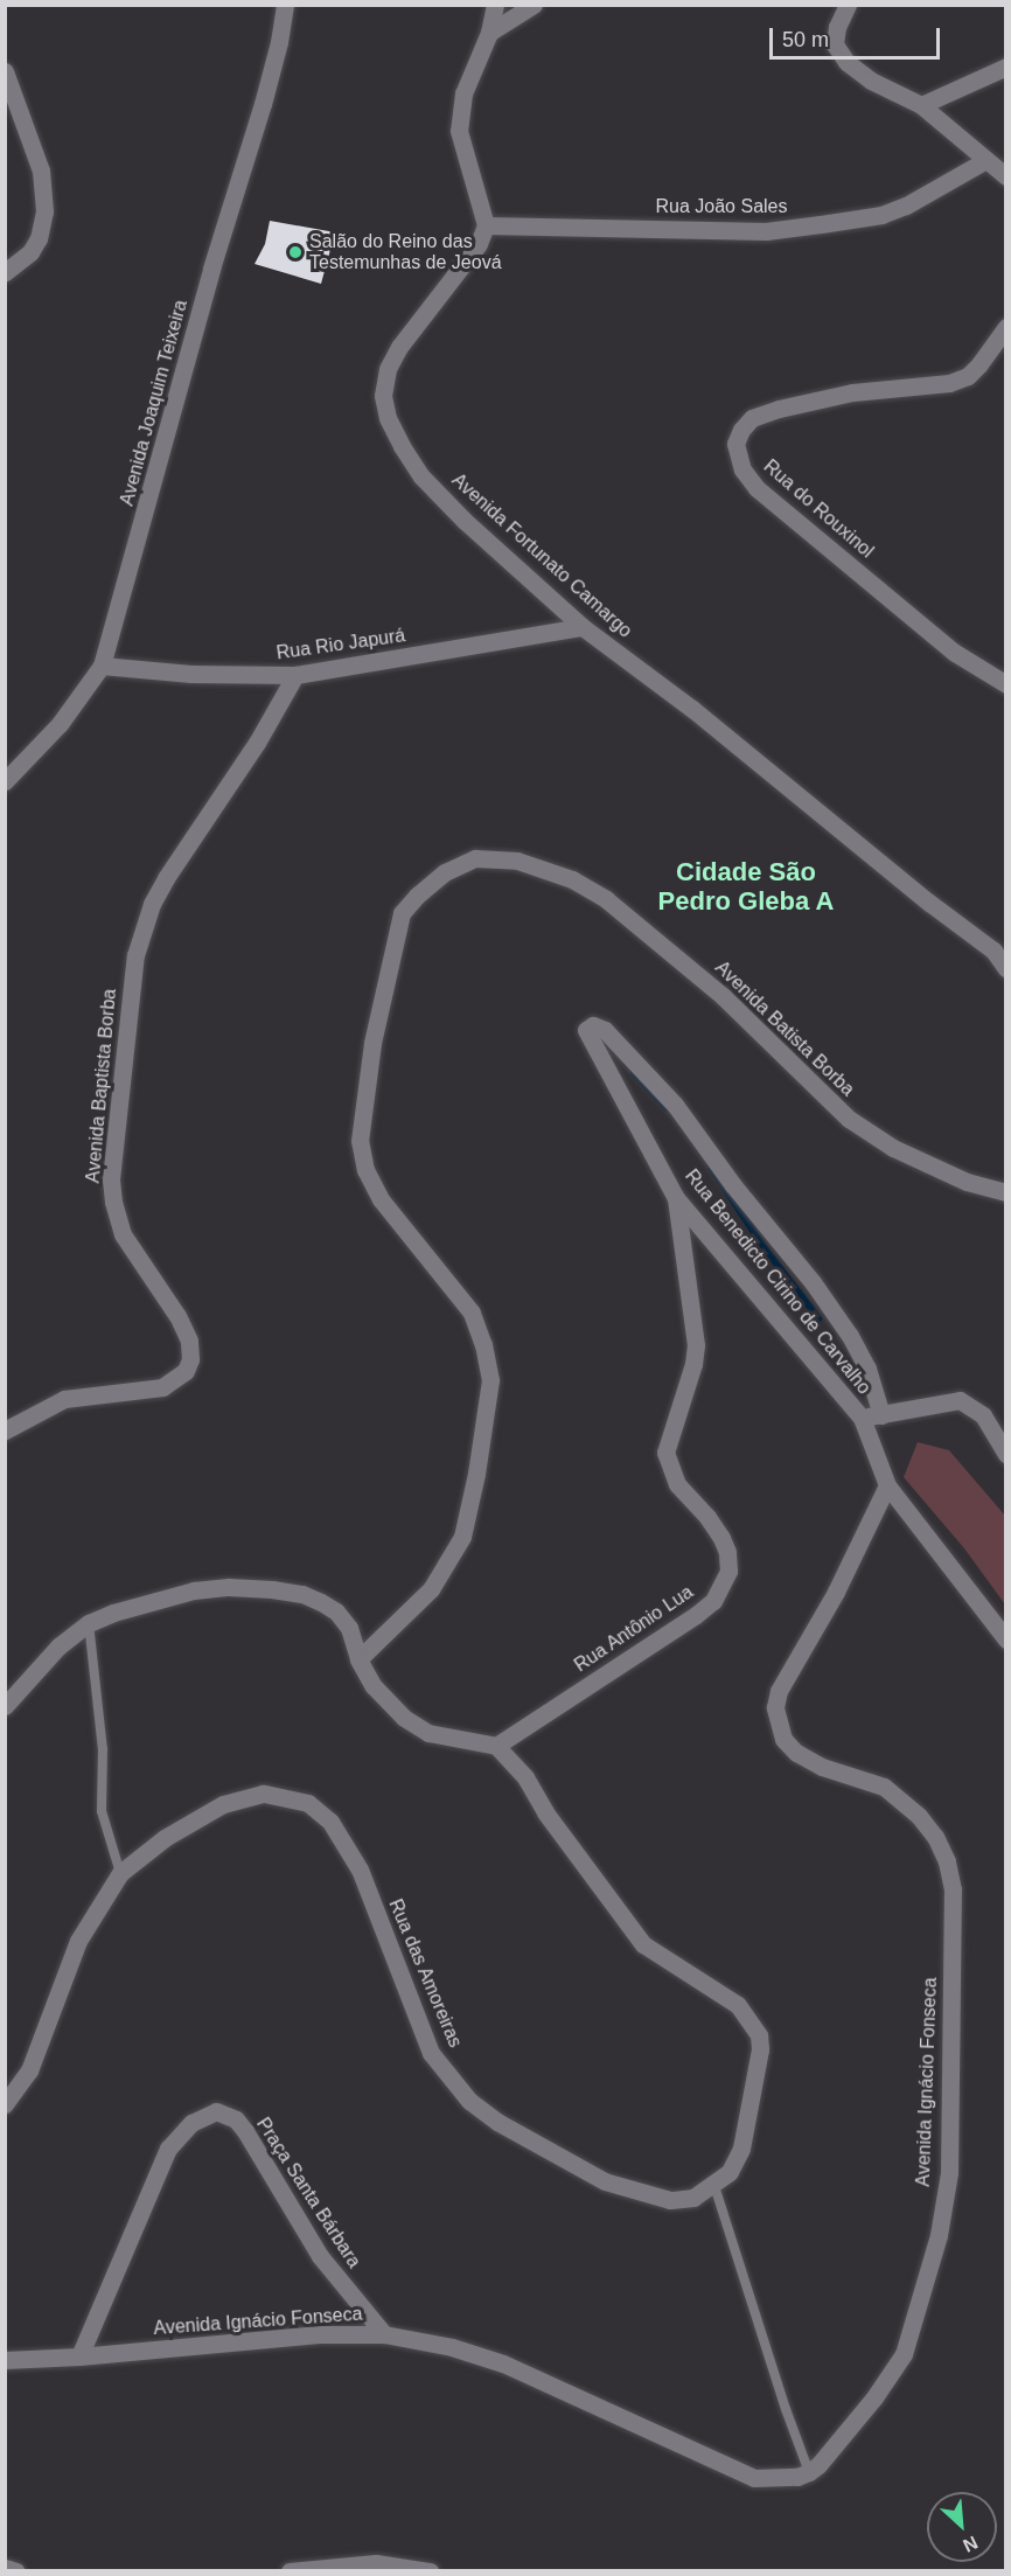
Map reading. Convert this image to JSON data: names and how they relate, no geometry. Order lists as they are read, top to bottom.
{
  "streets": {
    "street": [
      "Rua João Sales",
      "Avenida Joaquim Teixeira",
      "Rua do Rouxinol",
      "Avenida Fortunato Camargo",
      "Rua Rio Japurá",
      "Avenida Batista Borba",
      "Avenida Baptista Borba",
      "Rua Benedicto Cirino de Carvalho",
      "Rua Antônio Lua",
      "Rua das Amoreiras",
      "Avenida Ignácio Fonseca",
      "Praça Santa Bárbara"
    ]
  },
  "crossings": [
    ["Rua João Sales", "Avenida Fortunato Camargo"],
    ["Avenida Joaquim Teixeira", "Rua Rio Japurá"],
    ["Avenida Fortunato Camargo", "Rua Rio Japurá"],
    ["Rua Rio Japurá", "Avenida Baptista Borba"],
    ["Rua Benedicto Cirino de Carvalho", "Rua Antônio Lua"],
    ["Rua Benedicto Cirino de Carvalho", "Avenida Ignácio Fonseca"],
    ["Rua Antônio Lua", "Rua das Amoreiras"],
    ["Avenida Ignácio Fonseca", "Praça Santa Bárbara"]
  ],
  "districts": ["Cidade São Pedro Gleba A"],
  "places": ["Salão do Reino das Testemunhas de Jeová"],
  "scale_bar": "50 m",
  "north": "bottom right"
}
